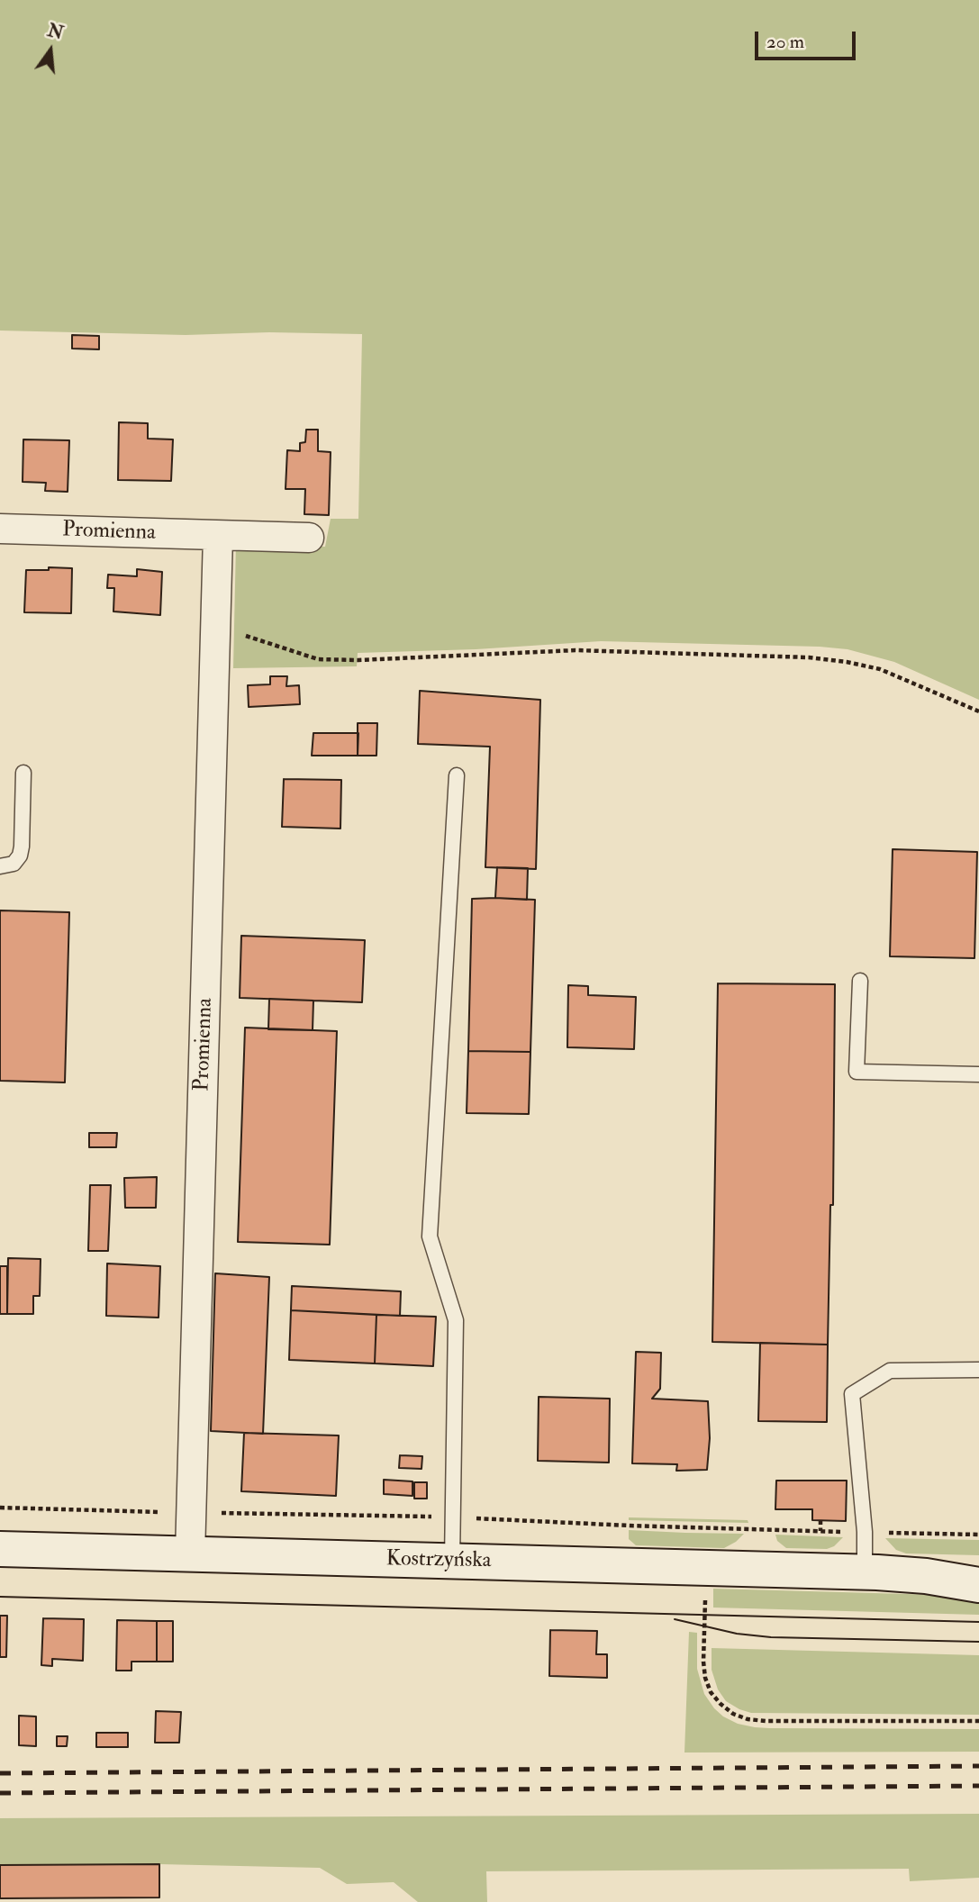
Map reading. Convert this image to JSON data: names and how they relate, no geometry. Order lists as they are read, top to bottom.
{
  "streets": {
    "main road": ["Kostrzyńska"],
    "street": ["Promienna"]
  },
  "crossings": [
    ["Promienna", "Kostrzyńska"]
  ],
  "scale_bar": "20 m",
  "north": "top"
}
